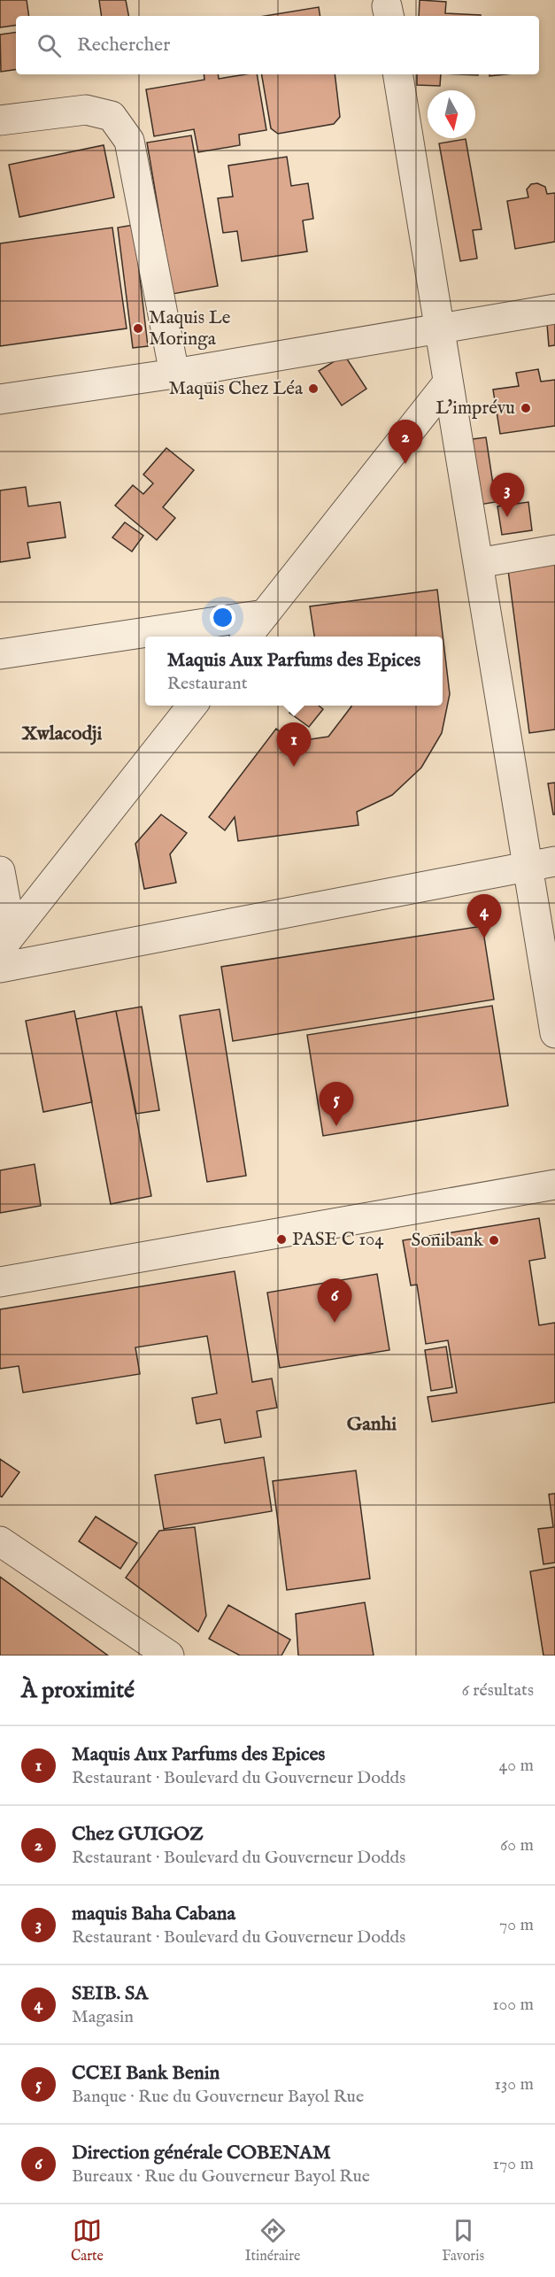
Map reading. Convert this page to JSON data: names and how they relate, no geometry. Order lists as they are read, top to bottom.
{
  "districts": ["Xwlacodji", "Ganhi"],
  "places": [
    "Maquis Le Moringa",
    "Maquis Chez Léa",
    "L'imprévu",
    "PASE C 104",
    "Sonibank"
  ],
  "north": "bottom",
  "page": {
    "search": "Rechercher",
    "pins": [
      "2",
      "3",
      "1",
      "4",
      "5",
      "6"
    ],
    "popup": ["Maquis Aux Parfums des Epices", "Restaurant"],
    "heading": ["À proximité", "6 résultats"],
    "list": [
      {
        "mark": "1",
        "name": "Maquis Aux Parfums des Epices",
        "note": "Restaurant · Boulevard du Gouverneur Dodds",
        "value": "40 m"
      },
      {
        "mark": "2",
        "name": "Chez GUIGOZ",
        "note": "Restaurant · Boulevard du Gouverneur Dodds",
        "value": "60 m"
      },
      {
        "mark": "3",
        "name": "maquis Baha Cabana",
        "note": "Restaurant · Boulevard du Gouverneur Dodds",
        "value": "70 m"
      },
      {
        "mark": "4",
        "name": "SEIB. SA",
        "note": "Magasin",
        "value": "100 m"
      },
      {
        "mark": "5",
        "name": "CCEI Bank Benin",
        "note": "Banque · Rue du Gouverneur Bayol Rue",
        "value": "130 m"
      },
      {
        "mark": "6",
        "name": "Direction générale COBENAM",
        "note": "Bureaux · Rue du Gouverneur Bayol Rue",
        "value": "170 m"
      }
    ],
    "nav": ["Carte", "Itinéraire", "Favoris"]
  }
}
